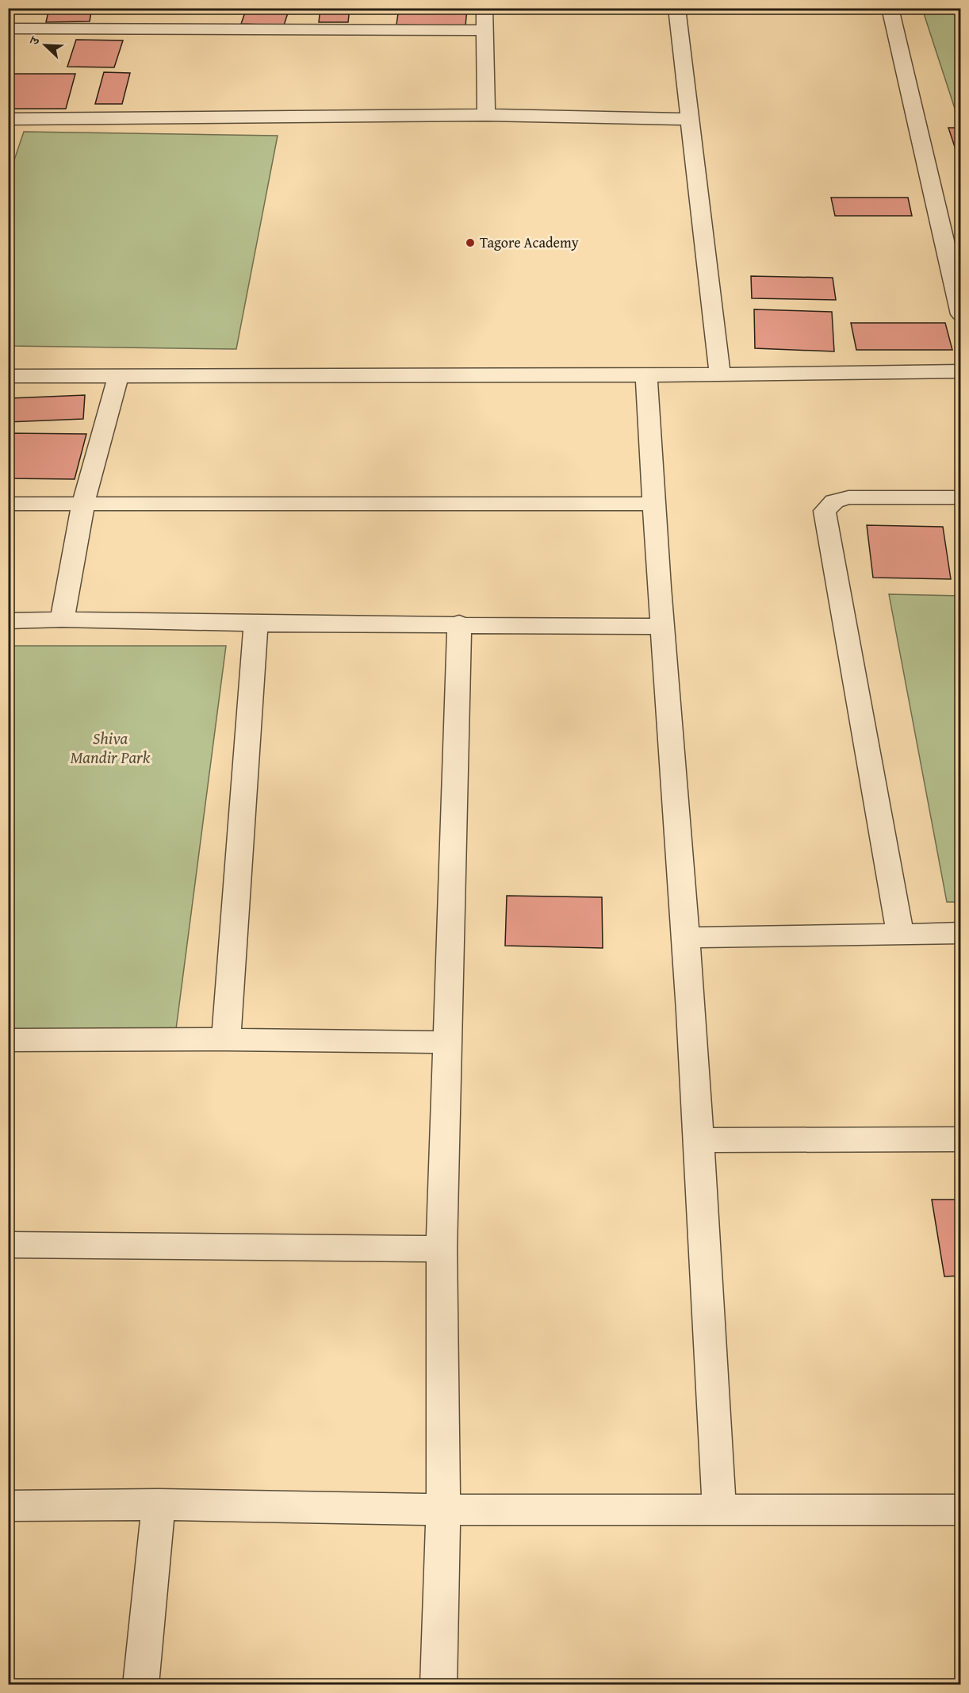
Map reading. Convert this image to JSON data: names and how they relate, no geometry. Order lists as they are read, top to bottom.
{
  "parks": ["Shiva Mandir Park"],
  "places": ["Tagore Academy"],
  "north": "top left"
}
